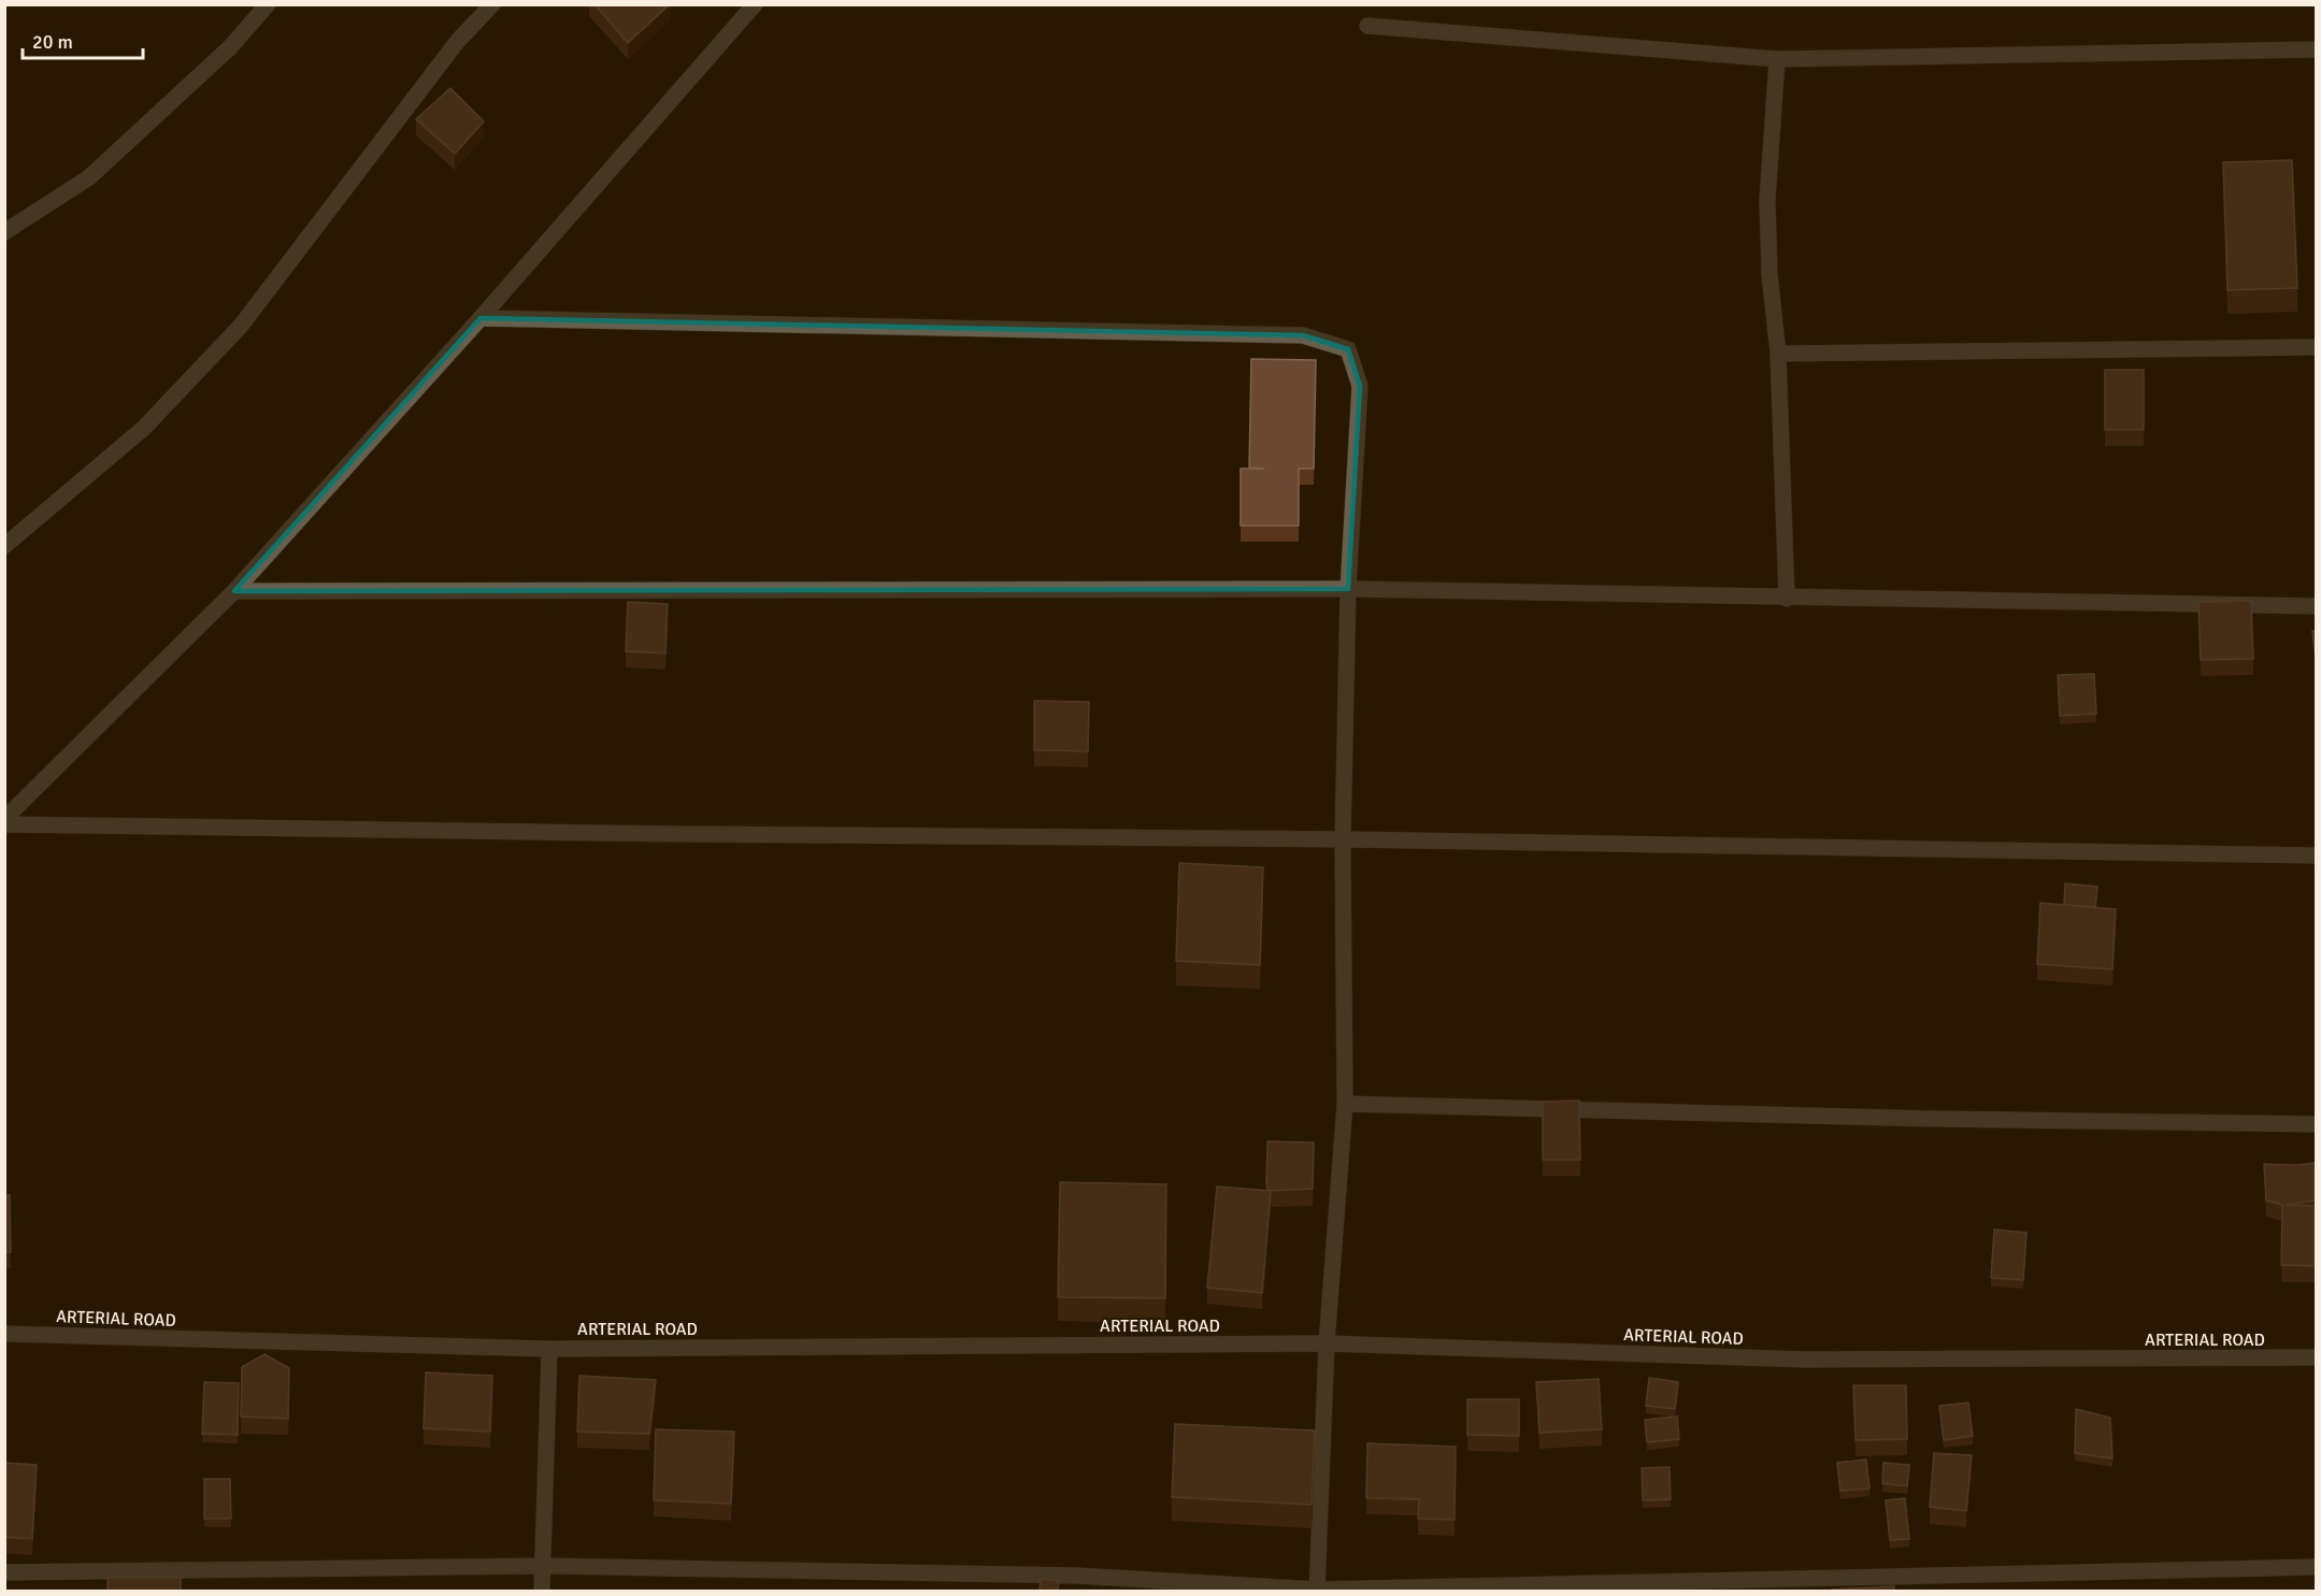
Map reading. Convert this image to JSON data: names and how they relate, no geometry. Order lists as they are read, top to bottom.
{
  "streets": {
    "street": ["ARTERIAL ROAD"]
  },
  "scale_bar": "20 m"
}
